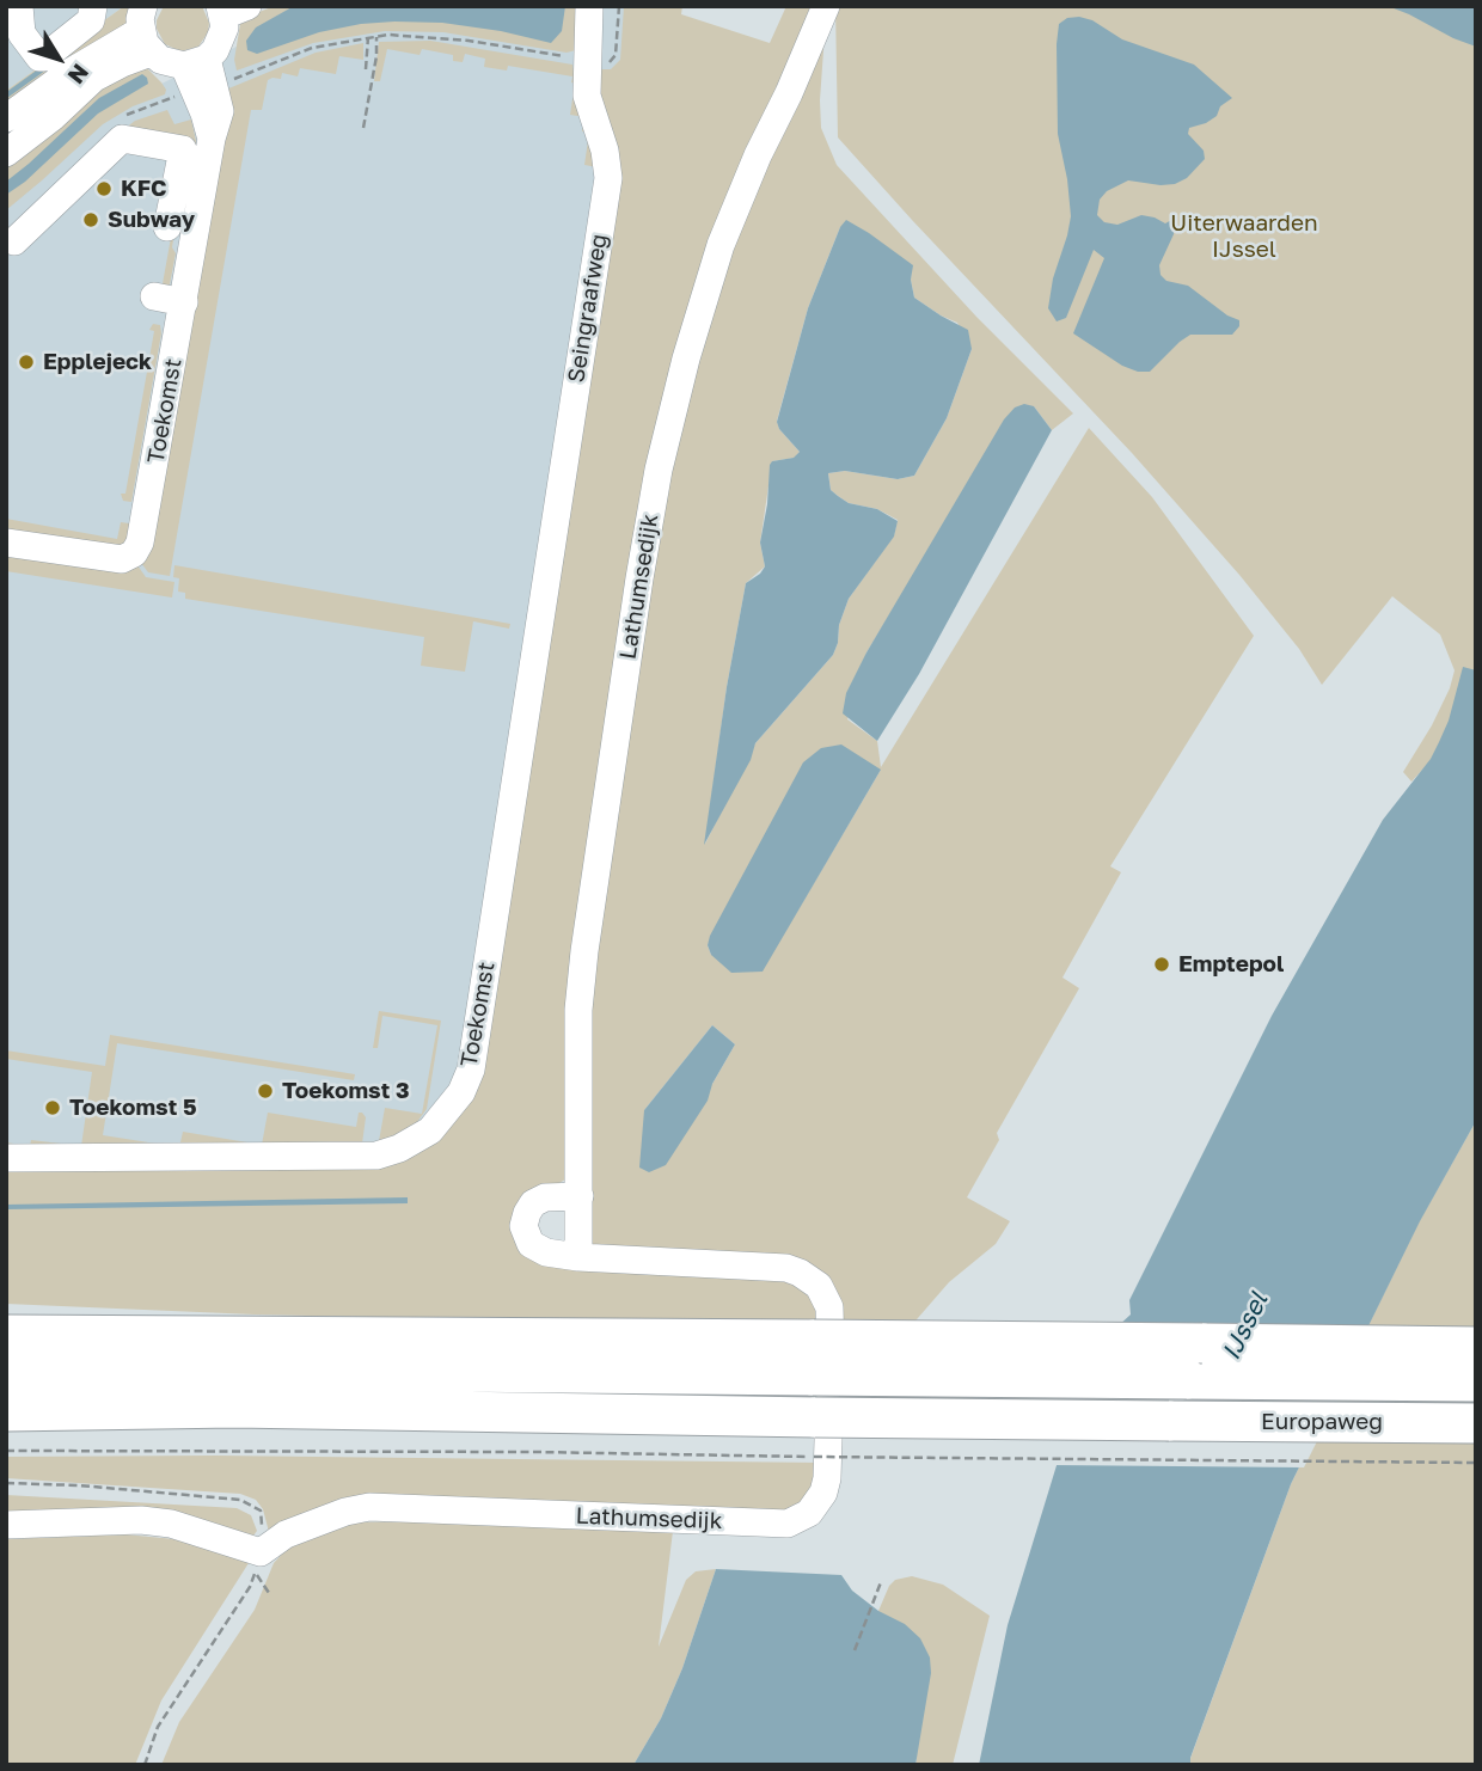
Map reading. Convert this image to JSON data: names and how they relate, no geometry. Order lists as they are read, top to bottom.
{
  "streets": {
    "highway": ["Europaweg"],
    "street": ["Seingraafweg", "Toekomst", "Lathumsedijk"]
  },
  "crossings": [
    ["Seingraafweg", "Toekomst"]
  ],
  "water": ["IJssel"],
  "parks": ["Uiterwaarden IJssel"],
  "places": [
    "KFC",
    "Subway",
    "Epplejeck",
    "Emptepol",
    "Toekomst 3",
    "Toekomst 5"
  ],
  "north": "bottom right"
}
